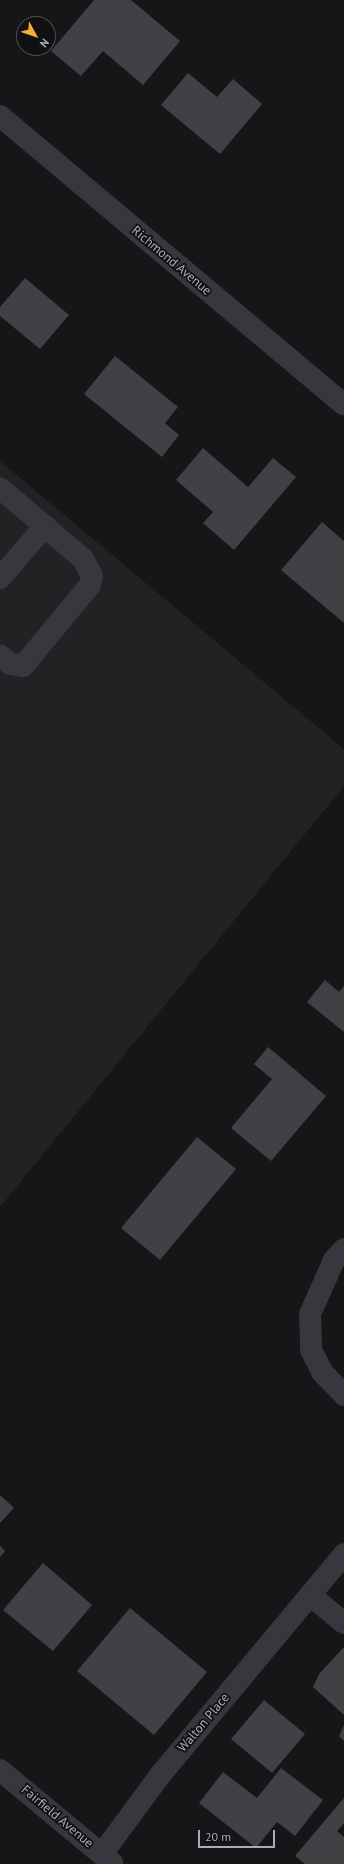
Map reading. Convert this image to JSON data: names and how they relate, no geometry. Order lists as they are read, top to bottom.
{
  "streets": {
    "street": ["Richmond Avenue", "Walton Place", "Fairfield Avenue"]
  },
  "crossings": [
    ["Walton Place", "Fairfield Avenue"]
  ],
  "scale_bar": "20 m",
  "north": "bottom right"
}
